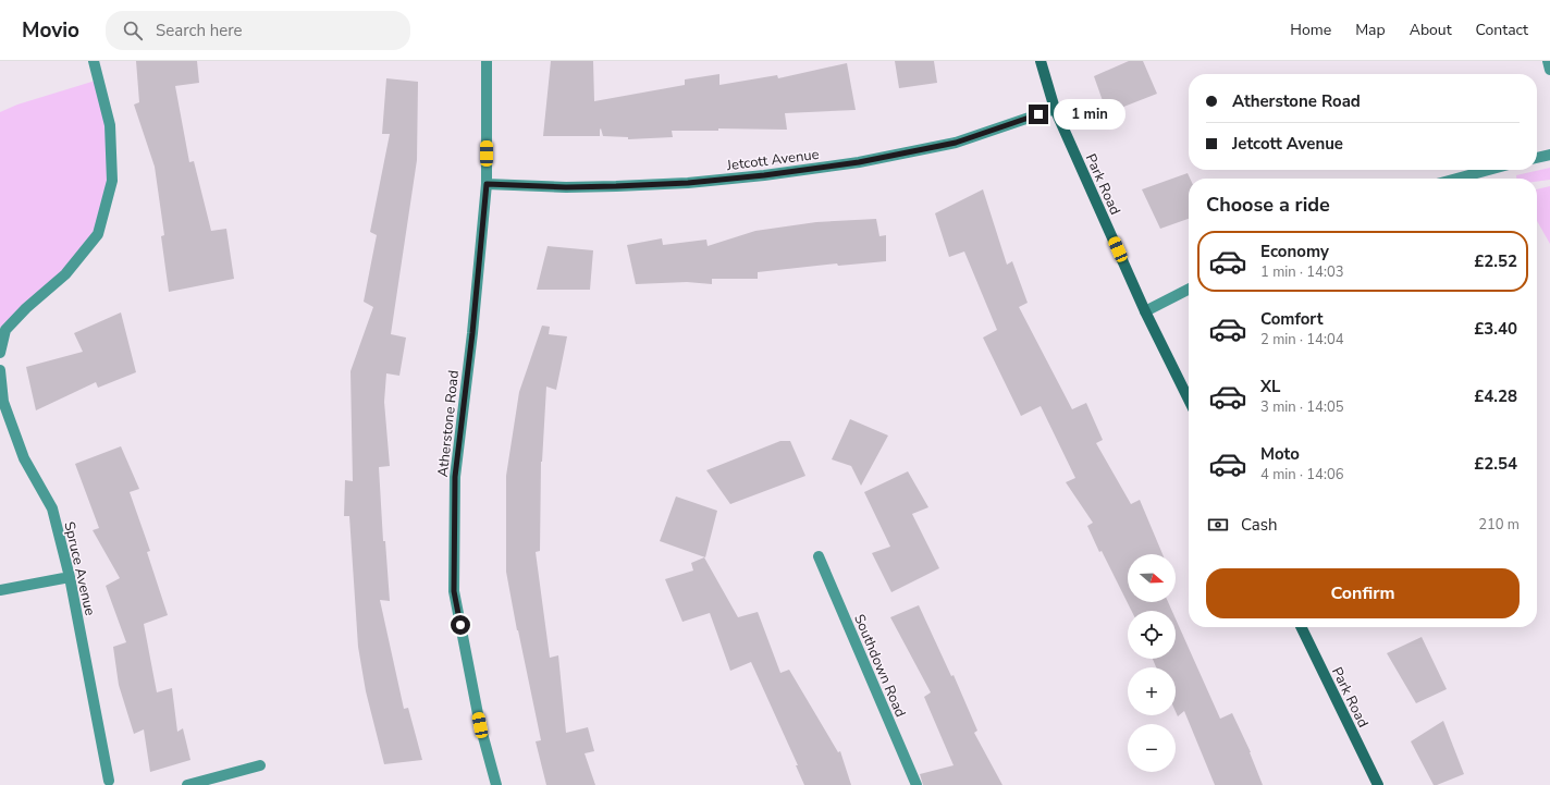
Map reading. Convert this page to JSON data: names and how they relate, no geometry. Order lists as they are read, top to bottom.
{
  "streets": {
    "street": [
      "Jetcott Avenue",
      "Park Road",
      "Atherstone Road",
      "Spruce Avenue",
      "Southdown Road"
    ]
  },
  "crossings": [
    ["Jetcott Avenue", "Park Road"],
    ["Jetcott Avenue", "Atherstone Road"]
  ],
  "north": "right",
  "page": {
    "header": "Movio",
    "search": "Search here",
    "nav": [
      "Home",
      "Map",
      "About",
      "Contact"
    ],
    "banner": ["Atherstone Road", "Jetcott Avenue"],
    "bubble": "1 min",
    "heading": "Choose a ride",
    "list": [
      {
        "name": "Economy",
        "note": "1 min · 14:03",
        "value": "£2.52"
      },
      {
        "name": "Comfort",
        "note": "2 min · 14:04",
        "value": "£3.40"
      },
      {
        "name": "XL",
        "note": "3 min · 14:05",
        "value": "£4.28"
      },
      {
        "name": "Moto",
        "note": "4 min · 14:06",
        "value": "£2.54"
      }
    ],
    "pay": ["Cash", "210 m"],
    "map_buttons": ["+", "−"],
    "buttons": "Confirm"
  }
}
